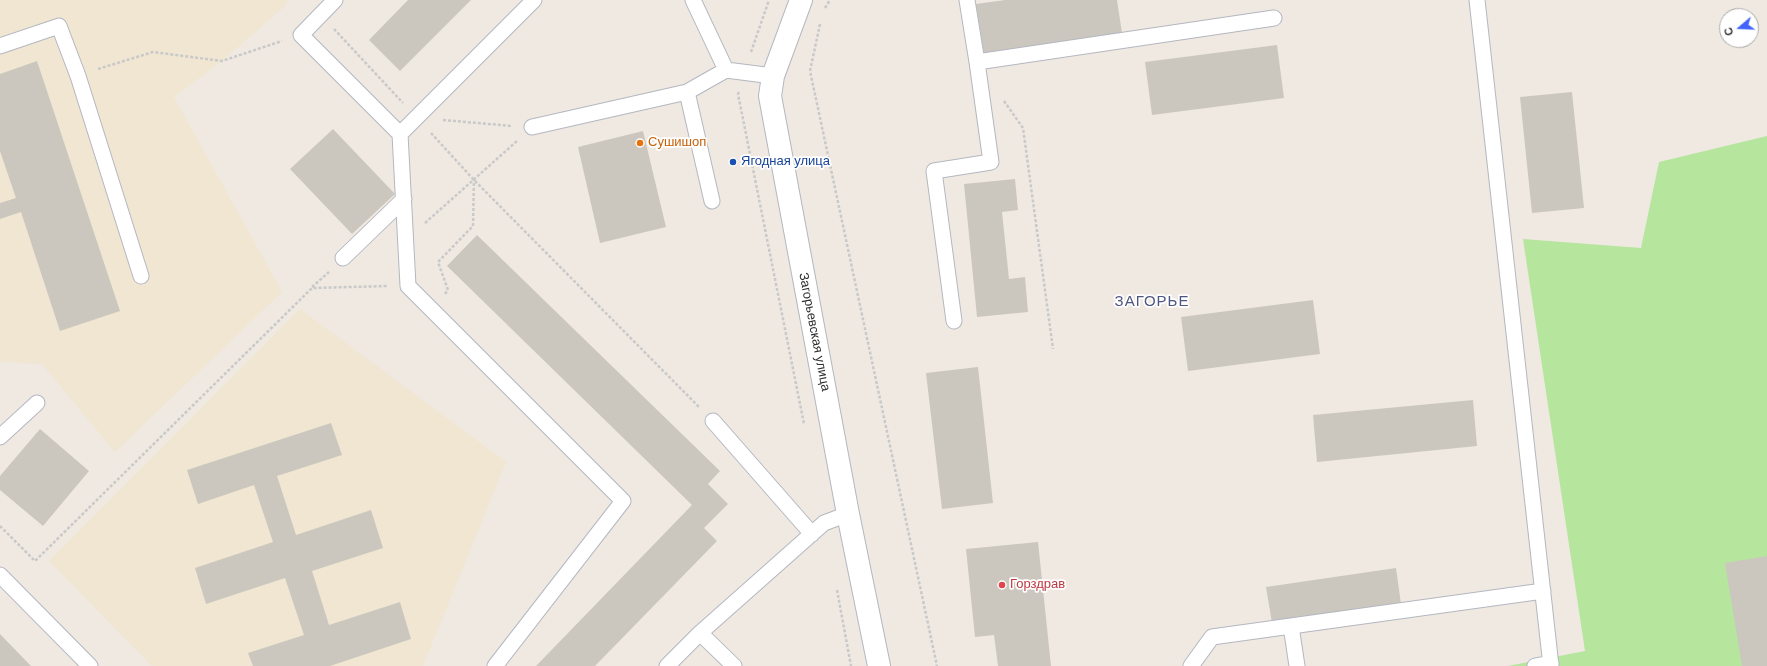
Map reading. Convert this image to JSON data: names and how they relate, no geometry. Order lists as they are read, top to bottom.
{
  "streets": {
    "street": ["Загорьевская улица"]
  },
  "districts": ["ЗАГОРЬЕ"],
  "places": ["Сушишоп", "Ягодная улица", "Горздрав"],
  "north": "left"
}
